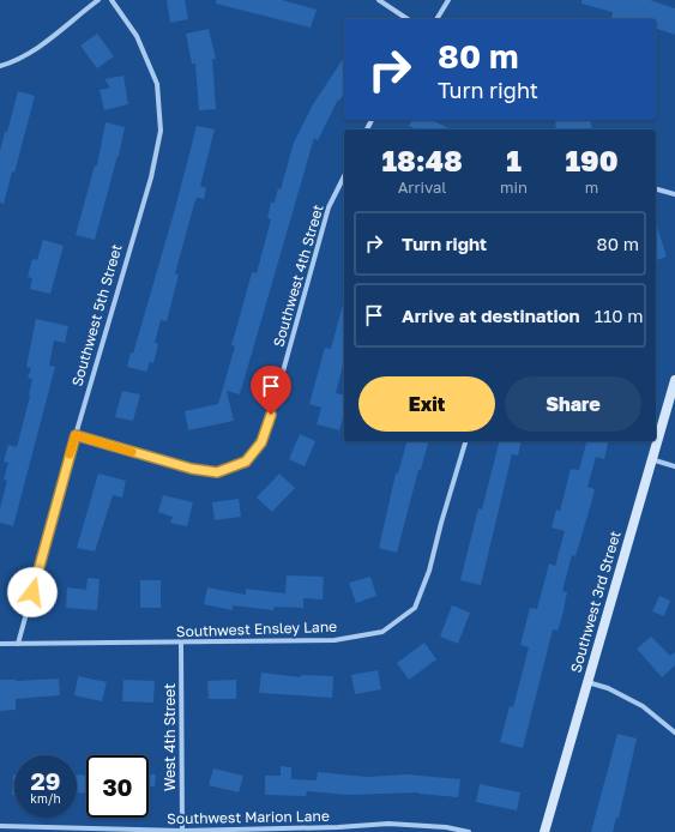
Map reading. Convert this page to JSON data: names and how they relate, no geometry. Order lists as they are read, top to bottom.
{
  "streets": {
    "main road": ["Southwest 3rd Street"],
    "street": [
      "Southwest 4th Street",
      "Southwest 5th Street",
      "Southwest Ensley Lane",
      "West 4th Street",
      "Southwest Marion Lane"
    ]
  },
  "crossings": [
    ["Southwest 4th Street", "Southwest 5th Street"],
    ["Southwest 5th Street", "Southwest Ensley Lane"],
    ["Southwest Ensley Lane", "West 4th Street"],
    ["West 4th Street", "Southwest Marion Lane"]
  ],
  "page": {
    "turn": ["80 m", "Turn right"],
    "eta": [
      "18:48",
      "Arrival",
      "1",
      "min",
      "190",
      "m"
    ],
    "list": [
      {
        "name": "Turn right",
        "value": "80 m"
      },
      {
        "name": "Arrive at destination",
        "value": "110 m"
      }
    ],
    "buttons": ["Exit", "Share"],
    "speed": "29 km/h",
    "limit": "30"
  }
}
